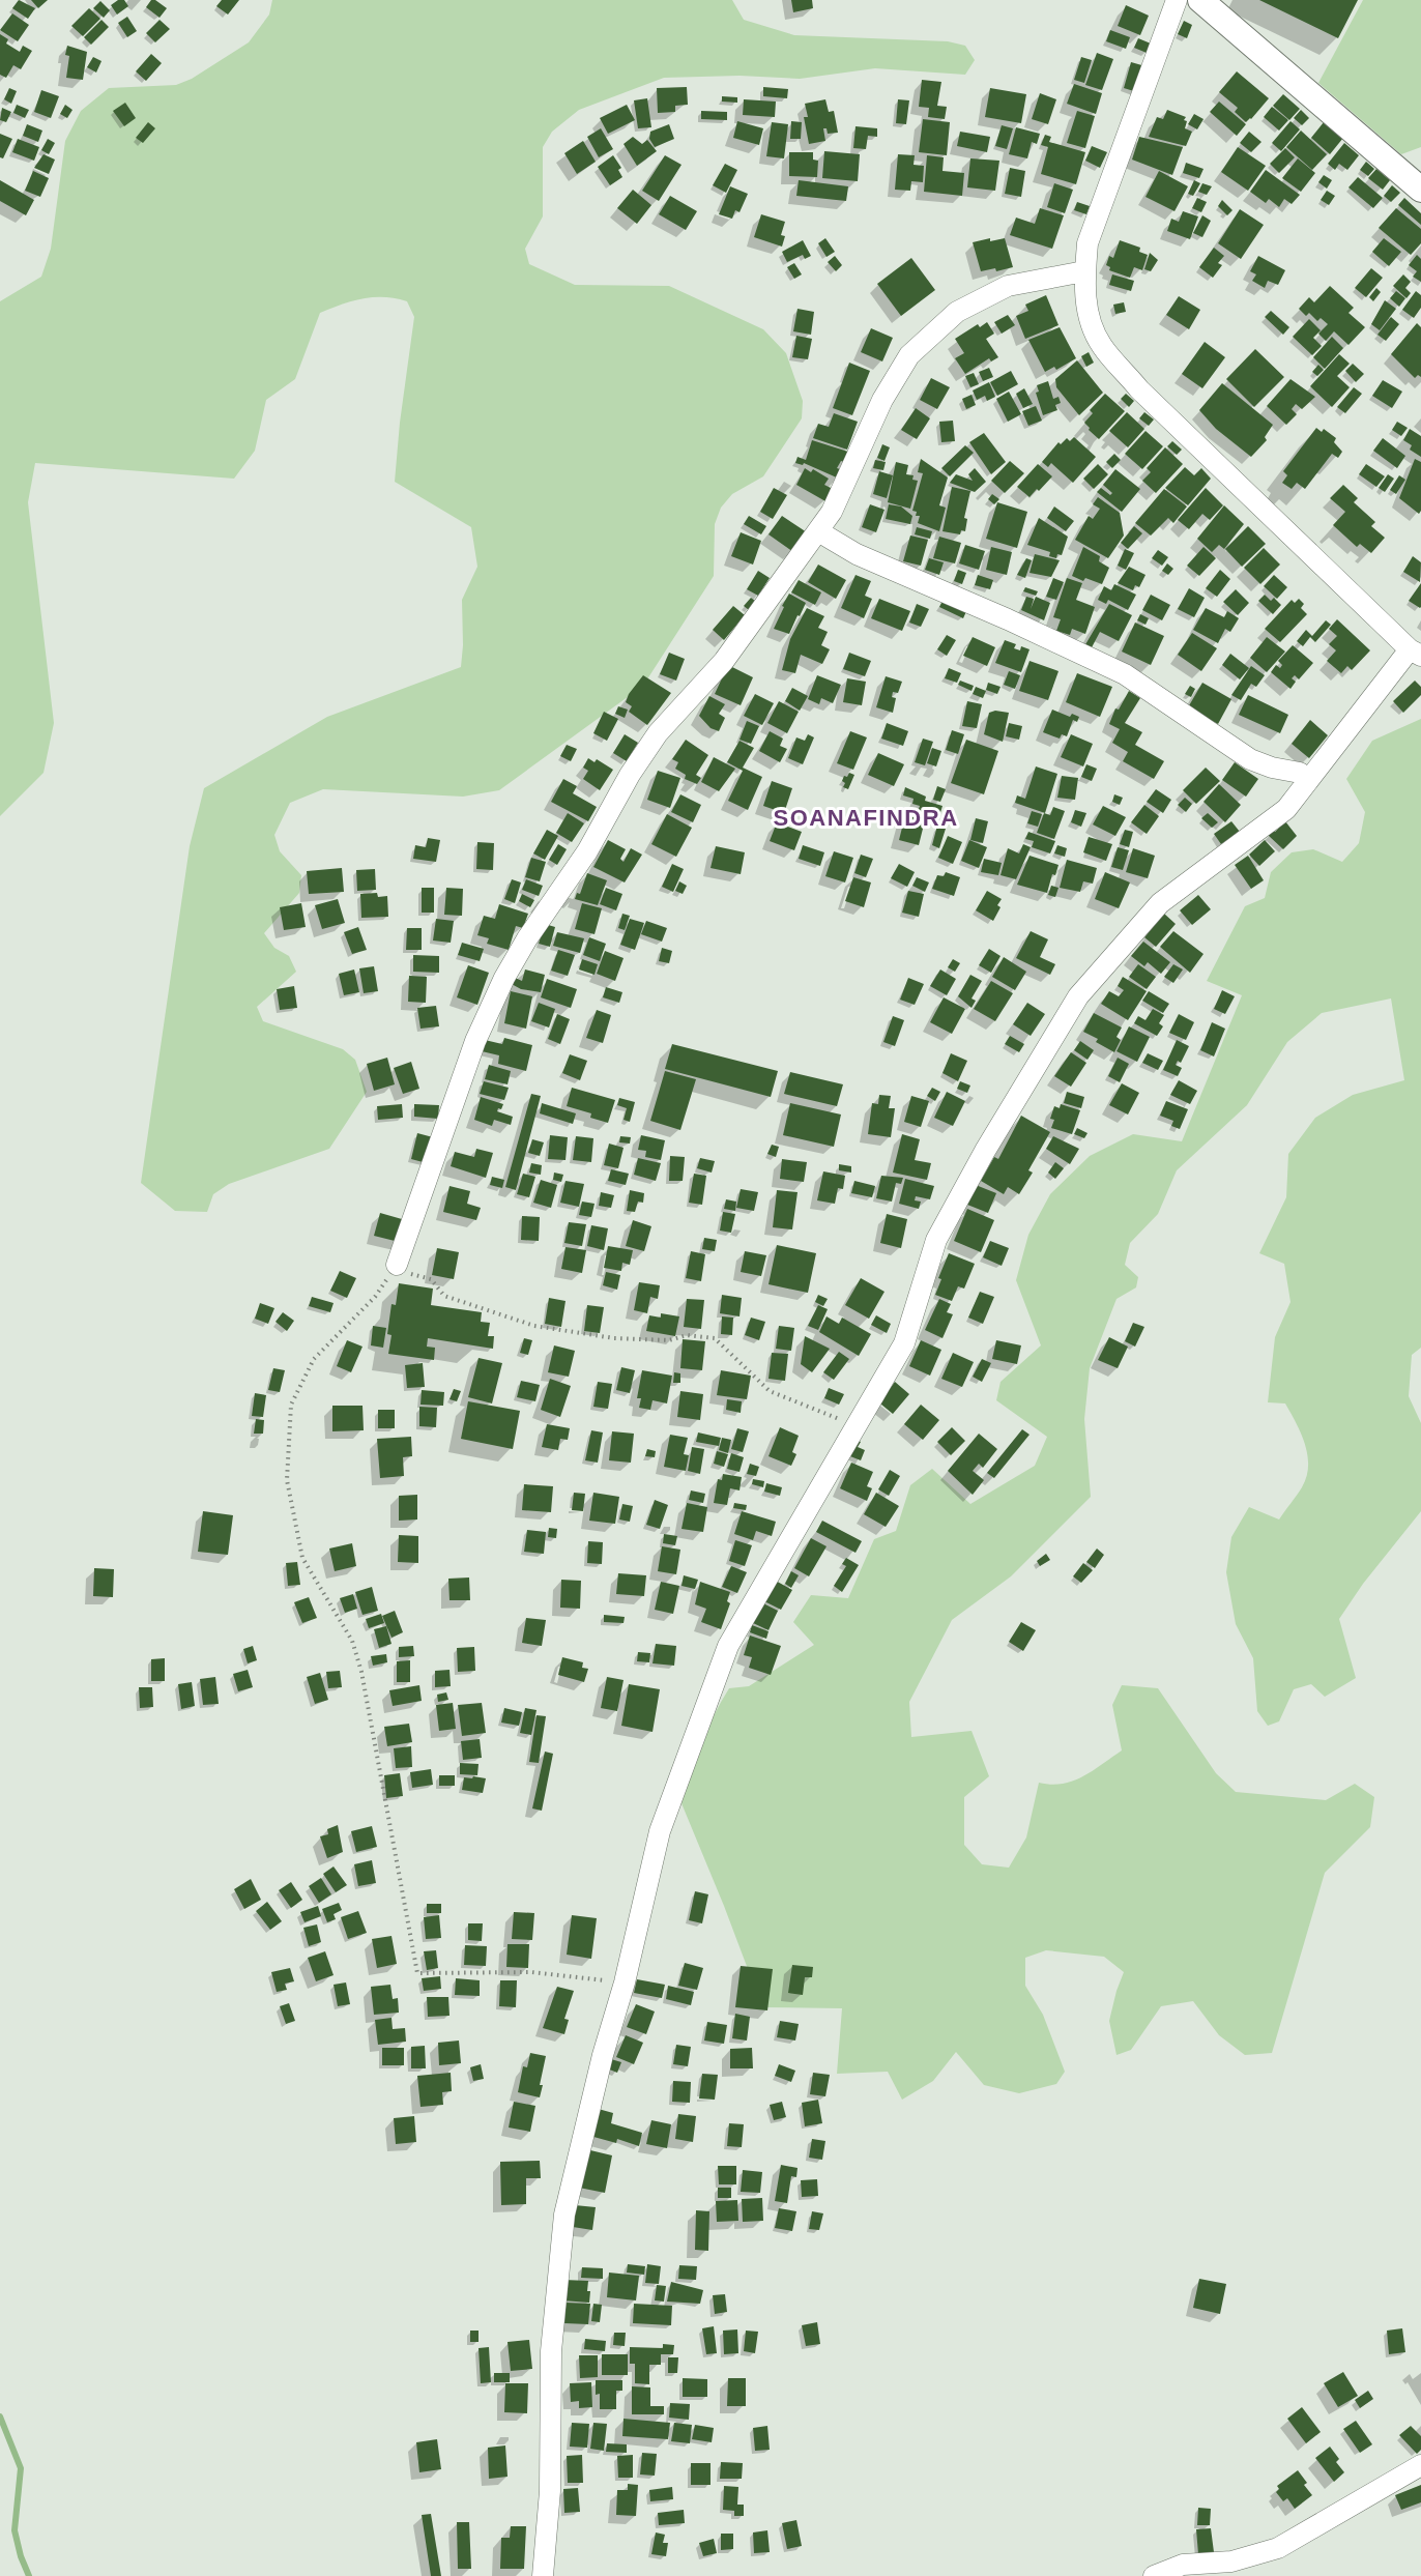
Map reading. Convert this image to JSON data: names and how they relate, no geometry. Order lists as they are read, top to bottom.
{
  "districts": ["SOANAFINDRA"]
}
